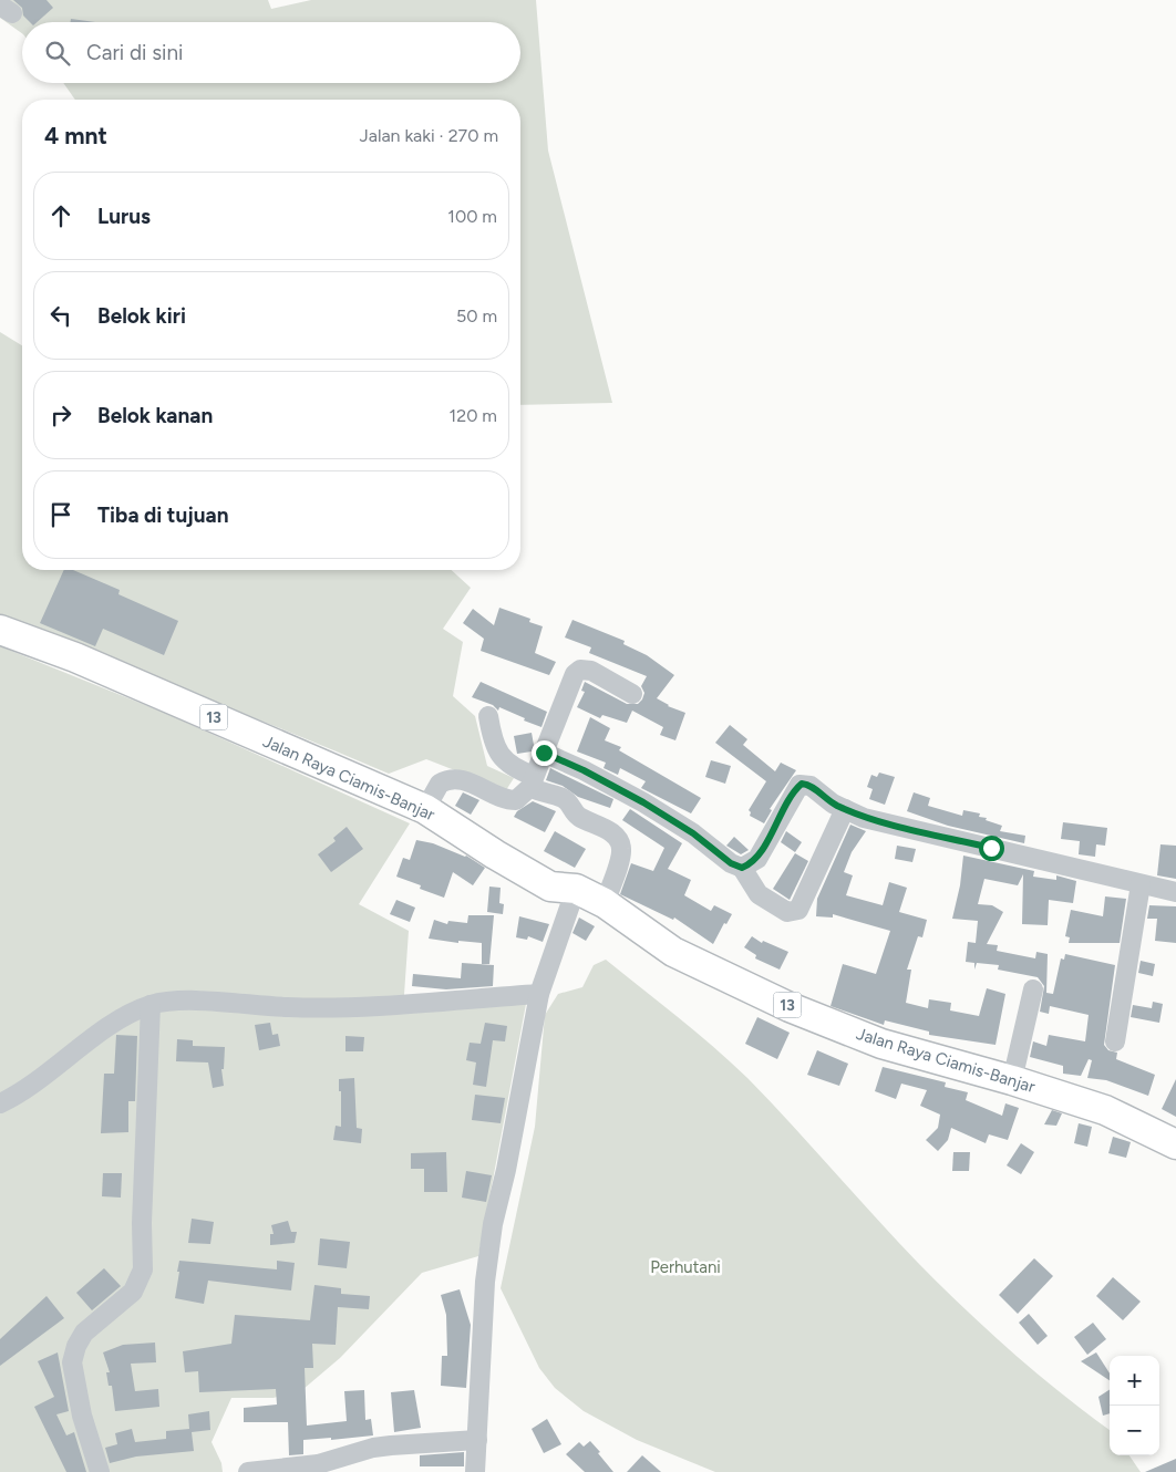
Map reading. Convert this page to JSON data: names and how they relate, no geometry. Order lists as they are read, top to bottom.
{
  "streets": {
    "highway": ["13", "Jalan Raya Ciamis-Banjar"]
  },
  "parks": ["Perhutani"],
  "page": {
    "search": "Cari di sini",
    "heading": ["4 mnt", "Jalan kaki · 270 m"],
    "list": [
      ["Lurus", "100 m"],
      ["Belok kiri", "50 m"],
      ["Belok kanan", "120 m"],
      "Tiba di tujuan"
    ],
    "map_buttons": ["+", "−"]
  }
}
